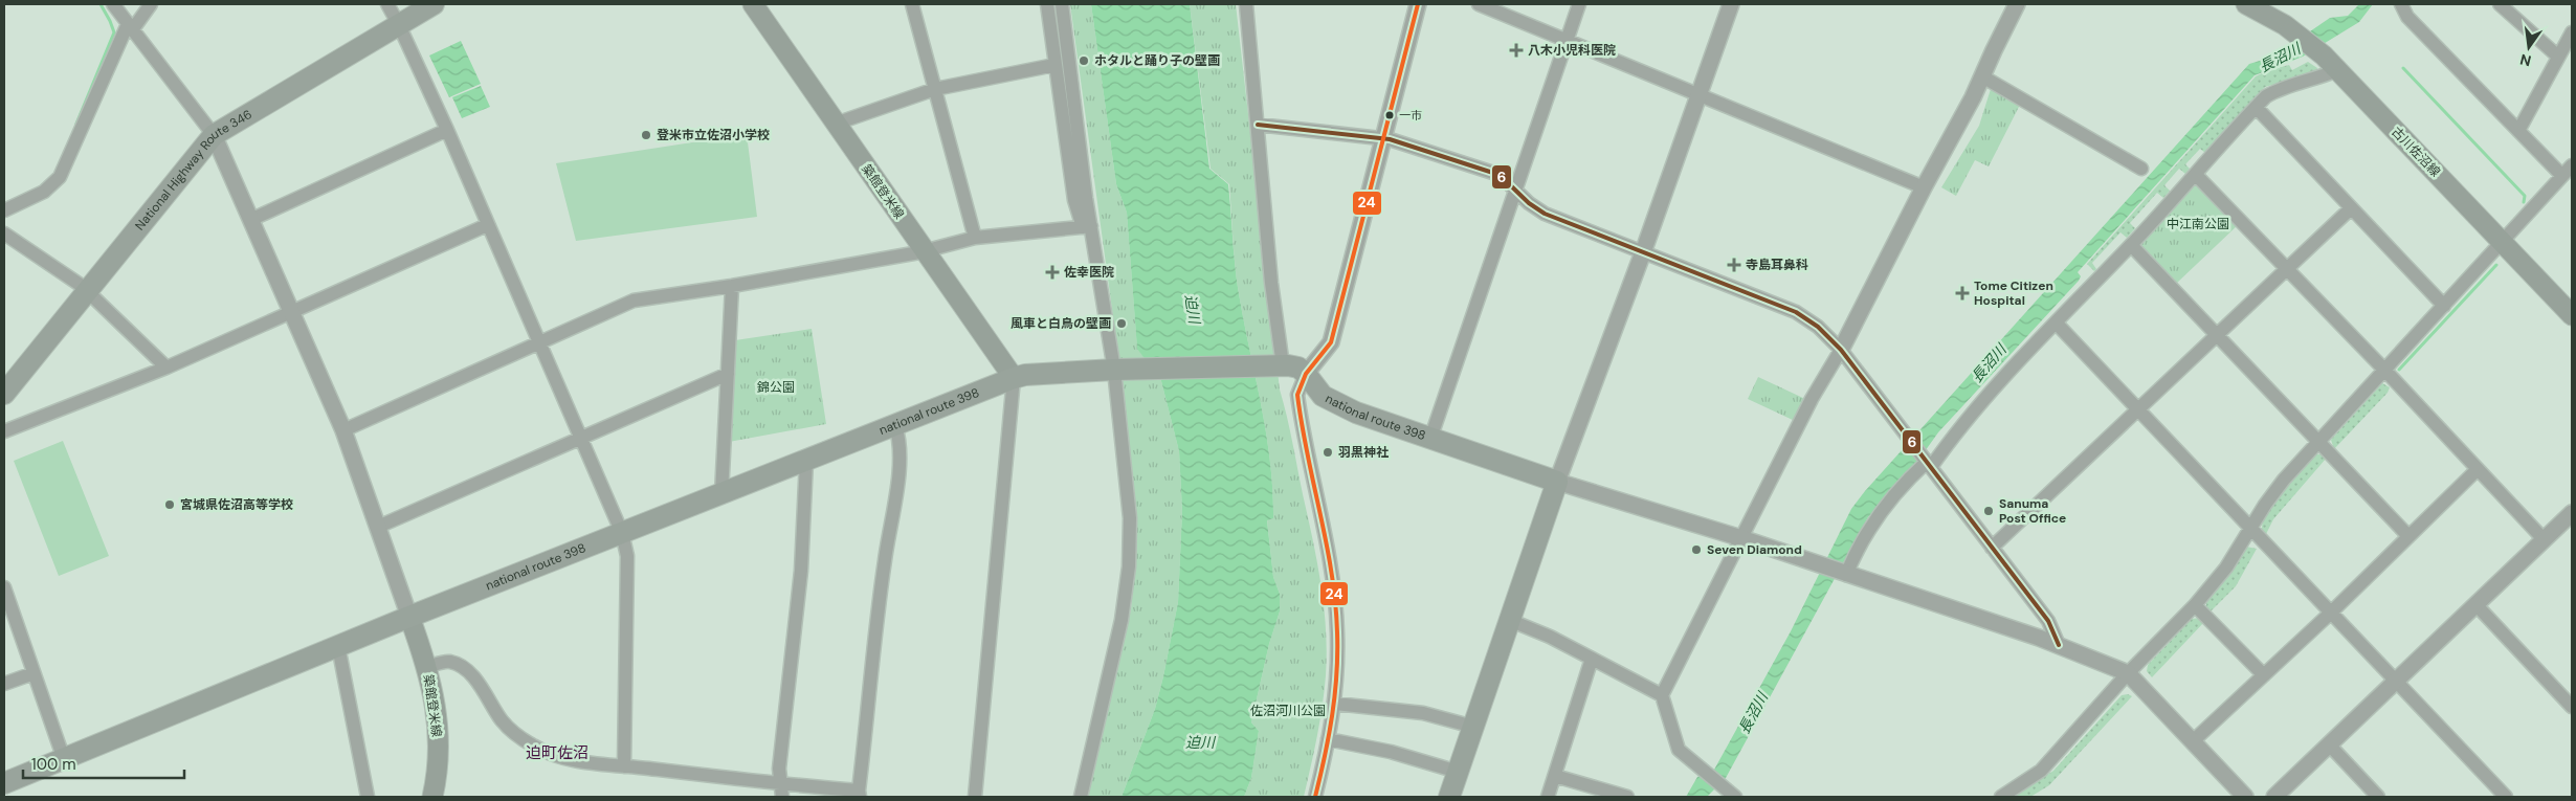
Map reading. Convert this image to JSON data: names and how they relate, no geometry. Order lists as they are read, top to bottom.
{
  "streets": {
    "highway": ["National Highway Route 346", "national route 398"],
    "main road": ["古川佐沼線", "築館登米線"]
  },
  "crossings": [
    ["築館登米線", "national route 398"]
  ],
  "districts": ["迫町佐沼"],
  "water": ["長沼川", "迫川"],
  "parks": ["中江南公園", "錦公園", "佐沼河川公園"],
  "places": {
    "health": [
      "八木小児科医院",
      "寺島耳鼻科",
      "佐幸医院",
      "Tome Citizen Hospital"
    ],
    "other": [
      "ホタルと踊り子の壁画",
      "一市",
      "登米市立佐沼小学校",
      "風車と白鳥の壁画",
      "羽黒神社",
      "宮城県佐沼高等学校",
      "Sanuma Post Office",
      "Seven Diamond"
    ]
  },
  "lines": ["transit line 24", "transit line 6"],
  "scale_bar": "100 m",
  "north": "bottom"
}
